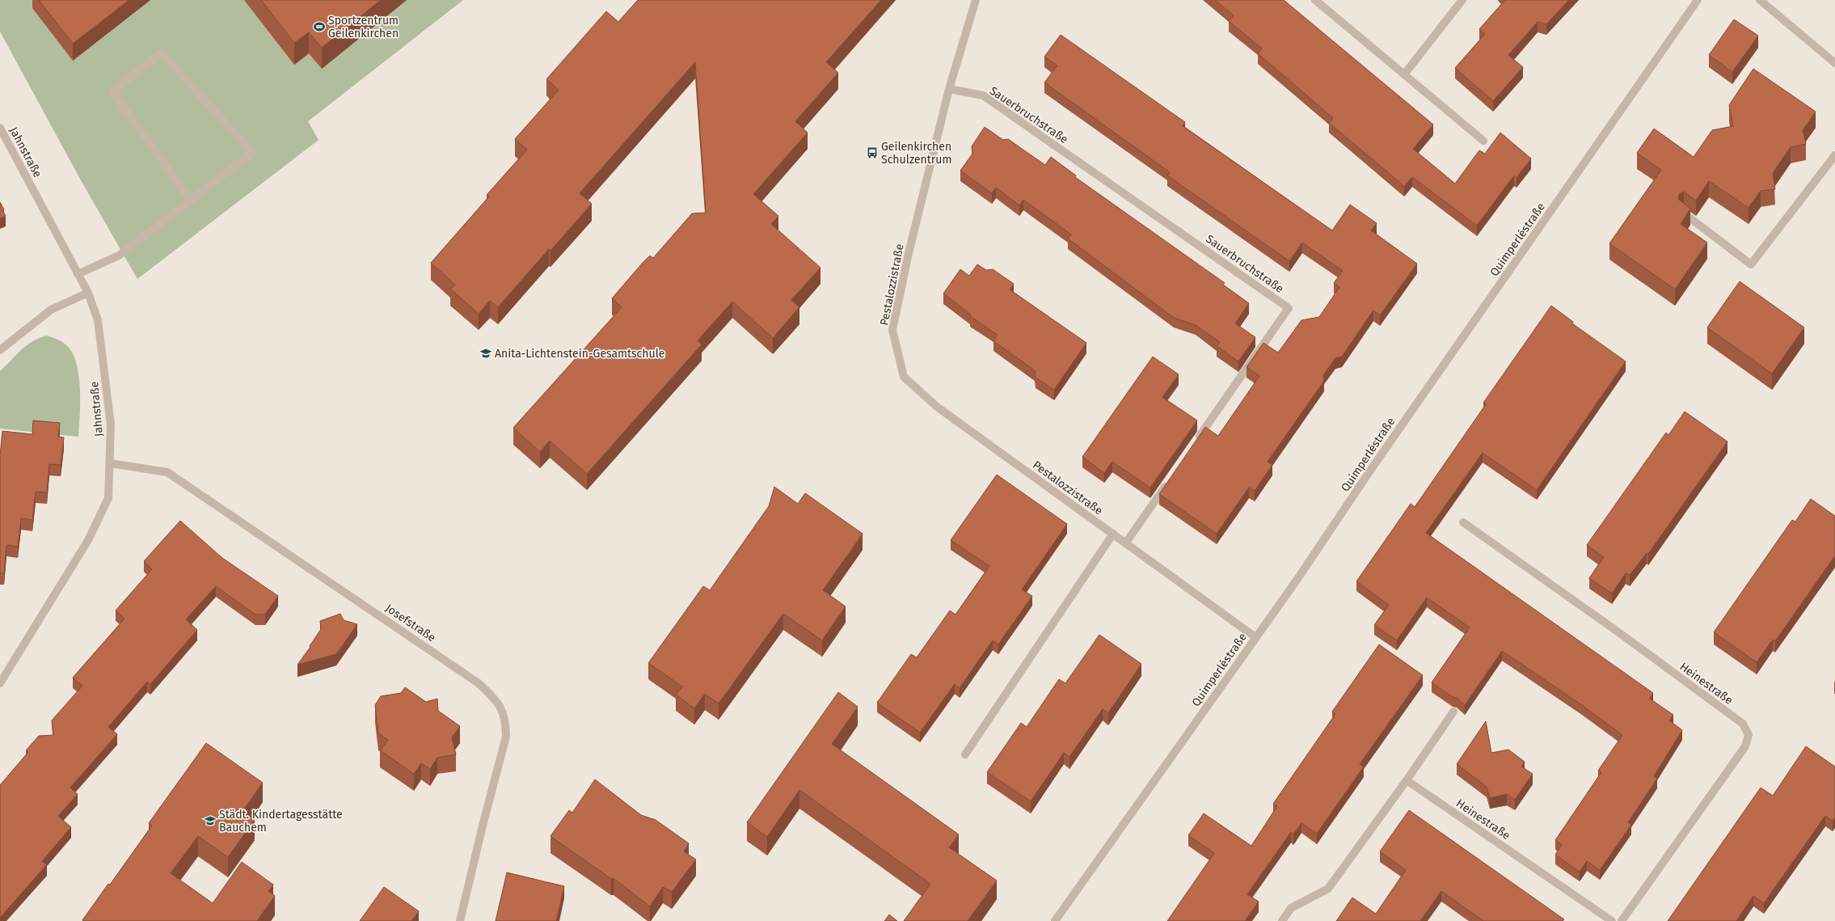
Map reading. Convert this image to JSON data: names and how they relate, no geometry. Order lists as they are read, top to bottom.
{
  "streets": {
    "street": [
      "Sauerbruchstraße",
      "Jahnstraße",
      "Quimperléstraße",
      "Pestalozzistraße",
      "Josefstraße",
      "Heinestraße"
    ]
  },
  "crossings": [
    ["Sauerbruchstraße", "Pestalozzistraße"],
    ["Jahnstraße", "Josefstraße"],
    ["Quimperléstraße", "Pestalozzistraße"]
  ],
  "places": {
    "sports": ["Sportzentrum Geilenkirchen"],
    "bus stop": ["Geilenkirchen Schulzentrum"],
    "school or university": ["Anita-Lichtenstein-Gesamtschule", "Städt. Kindertagesstätte Bauchem"]
  }
}
